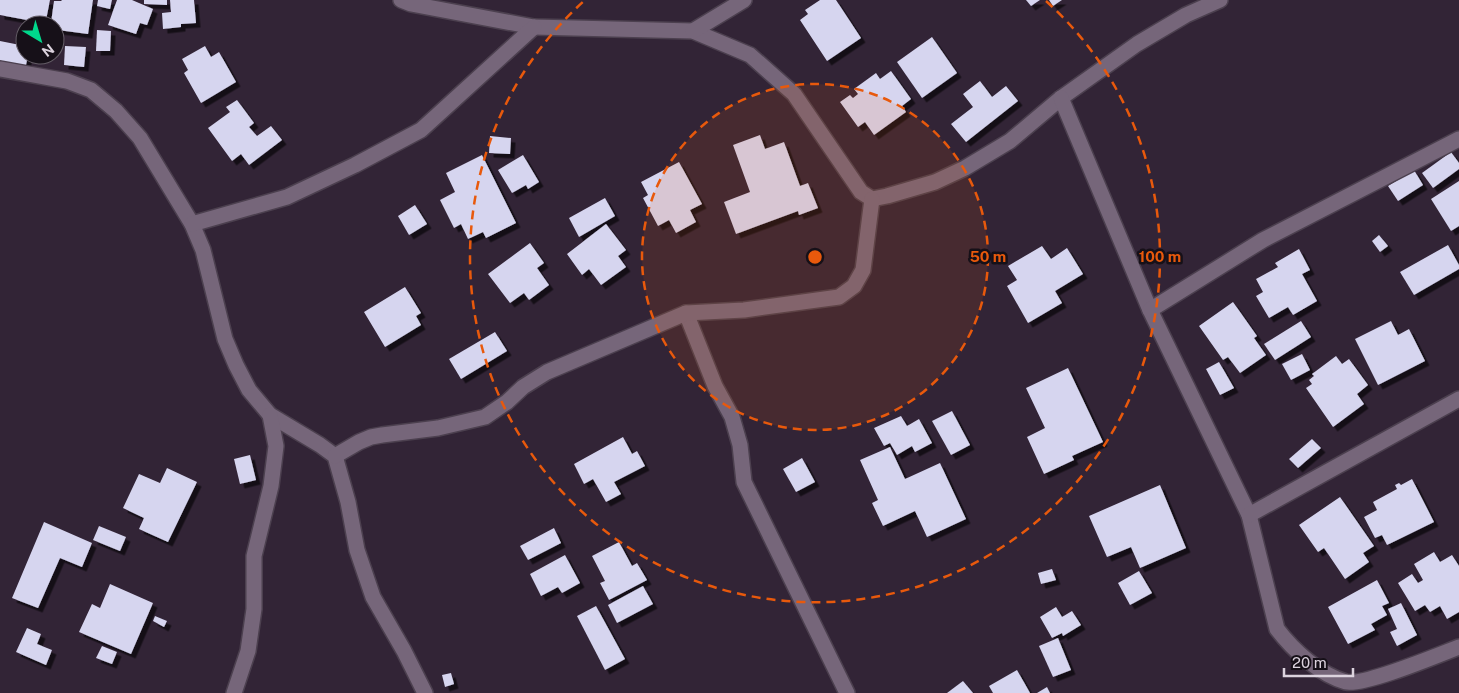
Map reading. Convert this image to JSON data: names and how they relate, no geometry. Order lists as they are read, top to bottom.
{
  "scale_bar": "20 m",
  "north": "bottom right",
  "rings": ["50 m", "100 m"]
}
